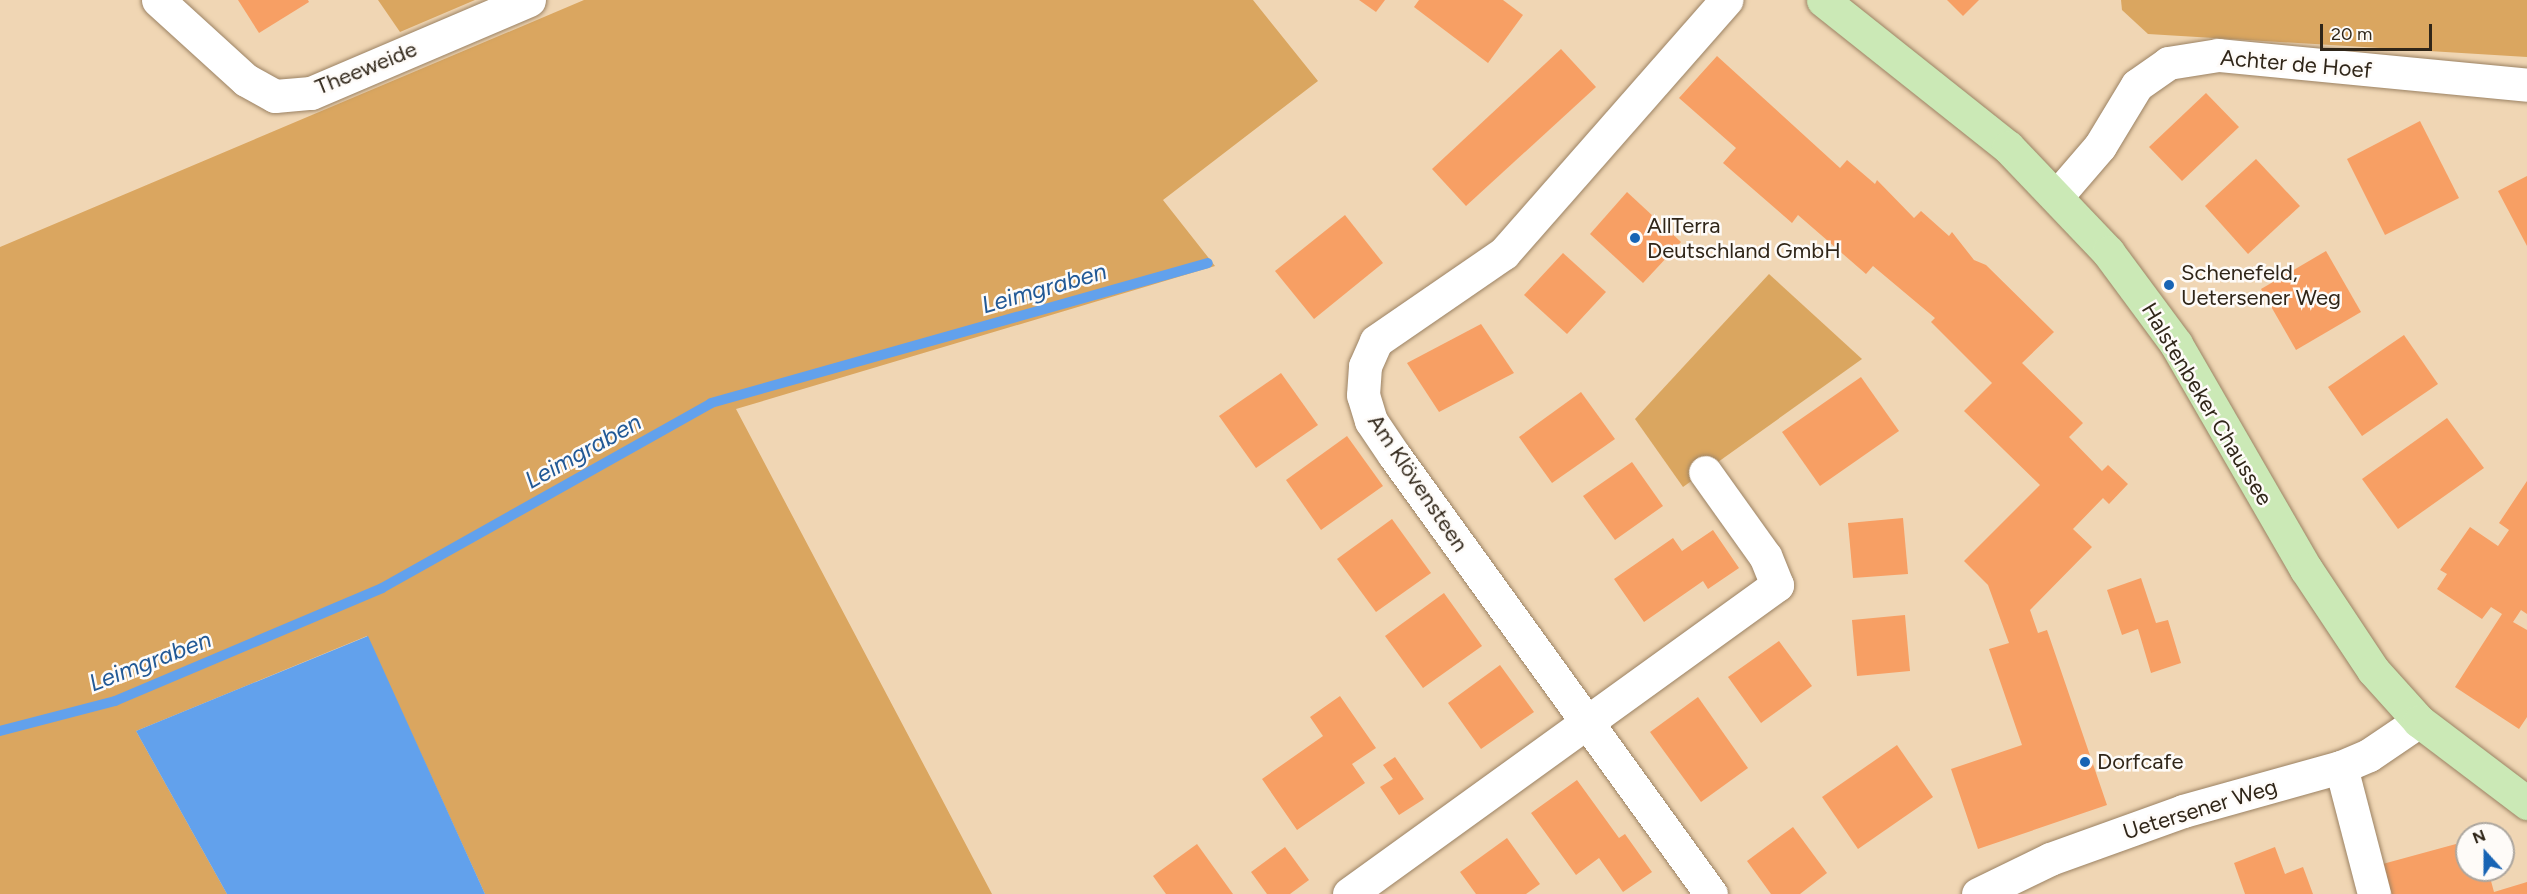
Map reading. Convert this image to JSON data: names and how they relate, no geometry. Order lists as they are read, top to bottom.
{
  "streets": {
    "main road": ["Halstenbeker Chaussee"],
    "street": [
      "Achter de Hoef",
      "Theeweide",
      "Am Klövensteen",
      "Uetersener Weg"
    ]
  },
  "crossings": [
    ["Achter de Hoef", "Halstenbeker Chaussee"],
    ["Halstenbeker Chaussee", "Uetersener Weg"]
  ],
  "water": ["Leimgraben"],
  "places": ["AllTerra Deutschland GmbH", "Schenefeld, Uetersener Weg", "Dorfcafe"],
  "scale_bar": "20 m",
  "north": "top"
}
